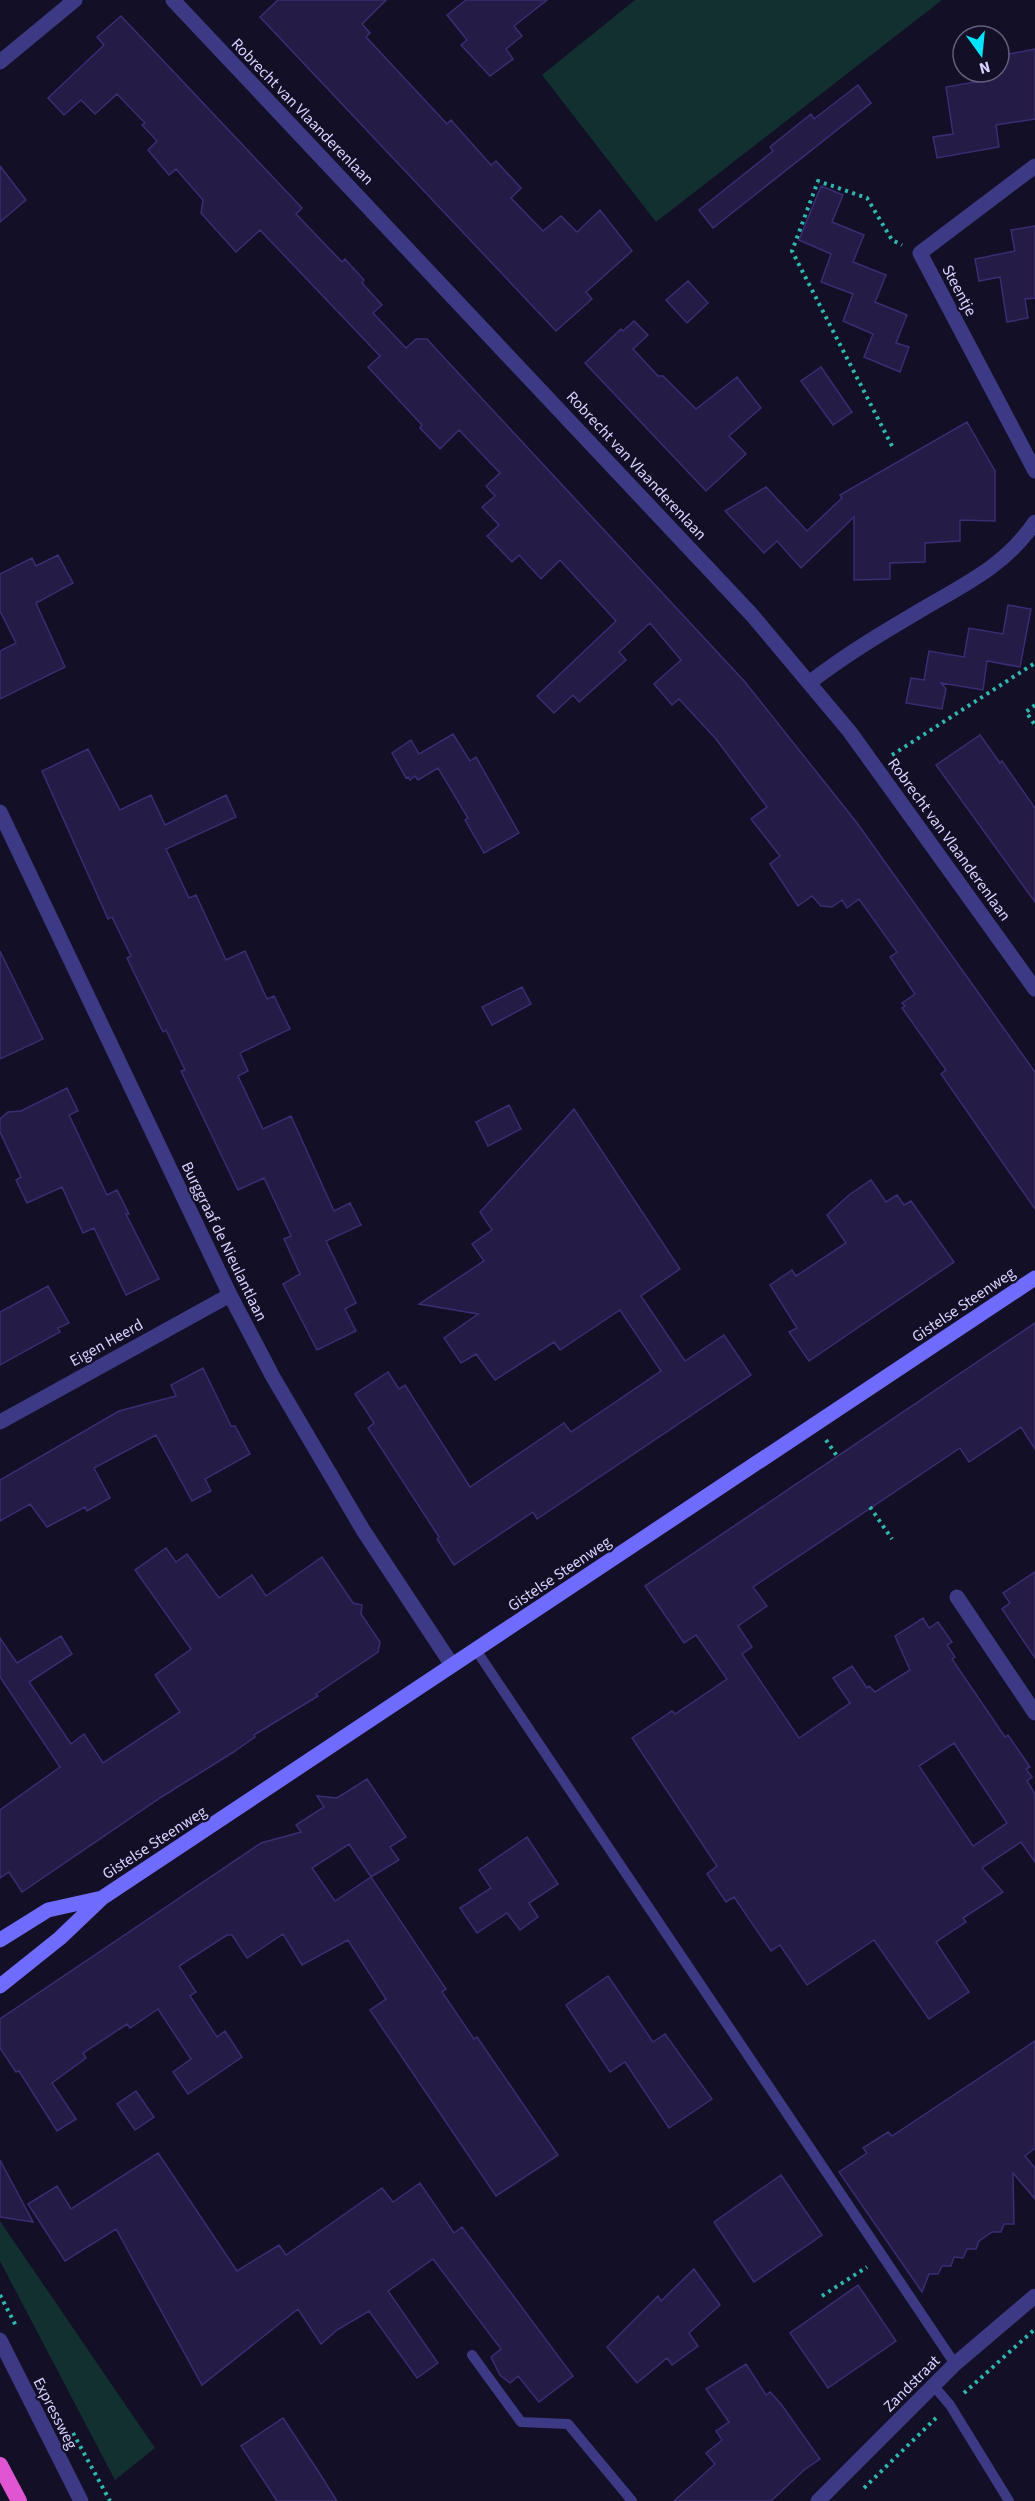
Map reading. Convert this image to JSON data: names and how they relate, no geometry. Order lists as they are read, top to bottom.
{
  "streets": {
    "main road": ["Gistelse Steenweg"],
    "street": [
      "Robrecht van Vlaanderenlaan",
      "Steentje",
      "Burggraaf de Nieulantlaan",
      "Eigen Heerd",
      "Zandstraat",
      "Expressweg"
    ]
  },
  "crossings": [
    ["Burggraaf de Nieulantlaan", "Gistelse Steenweg"],
    ["Burggraaf de Nieulantlaan", "Eigen Heerd"]
  ],
  "north": "bottom"
}
